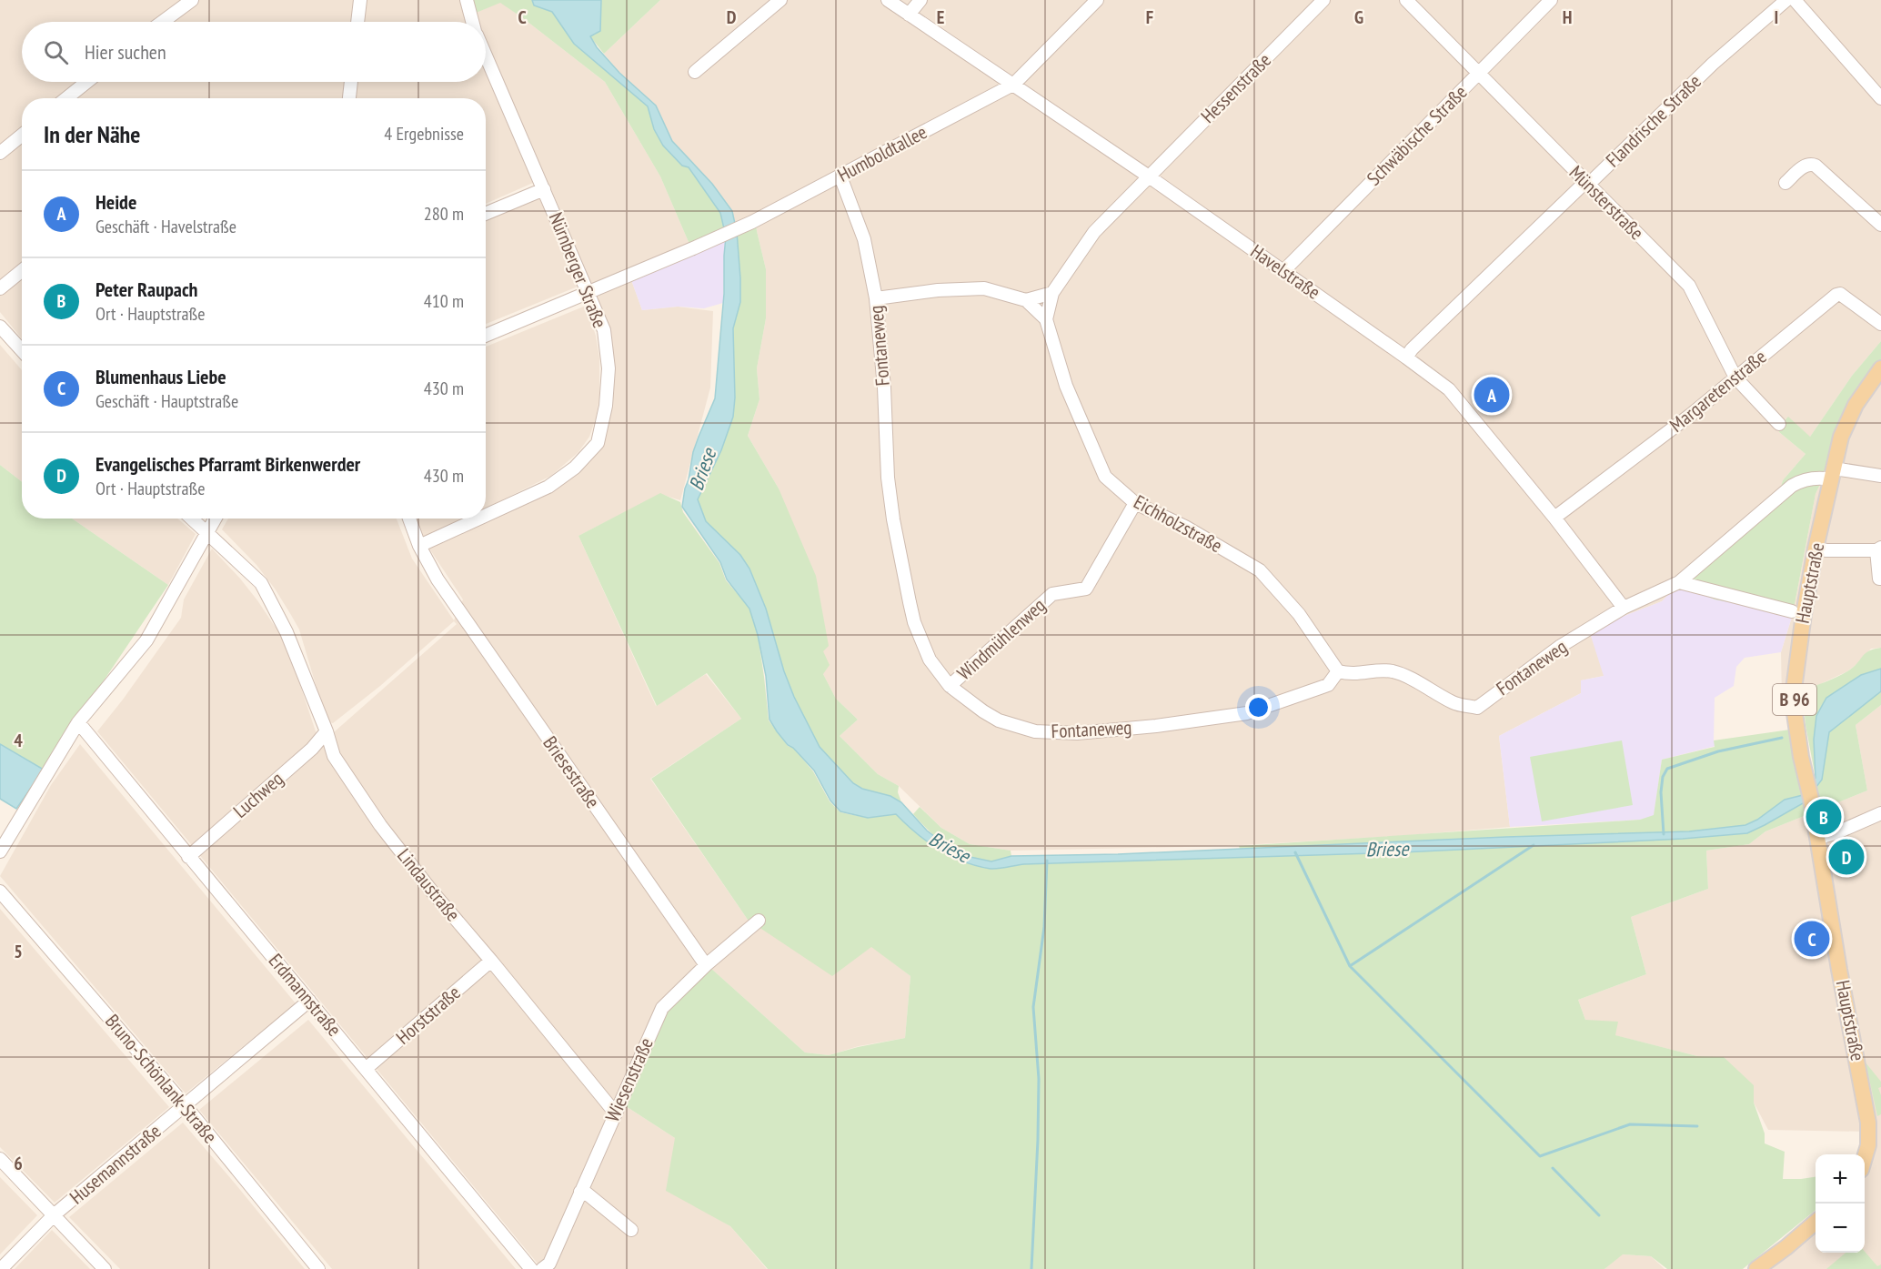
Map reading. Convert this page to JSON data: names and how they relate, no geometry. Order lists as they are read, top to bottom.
{
  "streets": {
    "main road": ["Hauptstraße", "B 96"],
    "street": [
      "Hessenstraße",
      "Flandrische Straße",
      "Schwäbische Straße",
      "Humboldtallee",
      "Münsterstraße",
      "Nürnberger Straße",
      "Havelstraße",
      "Fontaneweg",
      "Margaretenstraße",
      "Eichholzstraße",
      "Windmühlenweg",
      "Briesestraße",
      "Luchweg",
      "Lindaustraße",
      "Erdmannstraße",
      "Horststraße",
      "Bruno-Schönlank-Straße",
      "Wiesenstraße",
      "Husemannstraße"
    ]
  },
  "crossings": [
    ["Hessenstraße", "Havelstraße"],
    ["Flandrische Straße", "Münsterstraße"],
    ["Flandrische Straße", "Havelstraße"],
    ["Schwäbische Straße", "Münsterstraße"],
    ["Schwäbische Straße", "Havelstraße"],
    ["Humboldtallee", "Nürnberger Straße"],
    ["Humboldtallee", "Havelstraße"],
    ["Humboldtallee", "Fontaneweg"],
    ["Münsterstraße", "Margaretenstraße"],
    ["Nürnberger Straße", "Briesestraße"],
    ["Havelstraße", "Fontaneweg"],
    ["Havelstraße", "Margaretenstraße"],
    ["Fontaneweg", "Eichholzstraße"],
    ["Fontaneweg", "Windmühlenweg"],
    ["Eichholzstraße", "Windmühlenweg"],
    ["Briesestraße", "Wiesenstraße"],
    ["Luchweg", "Lindaustraße"],
    ["Luchweg", "Erdmannstraße"],
    ["Lindaustraße", "Horststraße"],
    ["Lindaustraße", "Wiesenstraße"],
    ["Erdmannstraße", "Horststraße"],
    ["Erdmannstraße", "Husemannstraße"],
    ["Bruno-Schönlank-Straße", "Husemannstraße"]
  ],
  "water": ["Briese"],
  "page": {
    "search": "Hier suchen",
    "heading": ["In der Nähe", "4 Ergebnisse"],
    "list": [
      {
        "mark": "A",
        "name": "Heide",
        "note": "Geschäft · Havelstraße",
        "value": "280 m"
      },
      {
        "mark": "B",
        "name": "Peter Raupach",
        "note": "Ort · Hauptstraße",
        "value": "410 m"
      },
      {
        "mark": "C",
        "name": "Blumenhaus Liebe",
        "note": "Geschäft · Hauptstraße",
        "value": "430 m"
      },
      {
        "mark": "D",
        "name": "Evangelisches Pfarramt Birkenwerder",
        "note": "Ort · Hauptstraße",
        "value": "430 m"
      }
    ],
    "pins": [
      "A",
      "B",
      "D",
      "C"
    ],
    "map_buttons": ["+", "−"]
  },
  "grid": {
    "columns": [
      "C",
      "D",
      "E",
      "F",
      "G",
      "H",
      "I"
    ],
    "rows": ["4", "5", "6"]
  }
}
